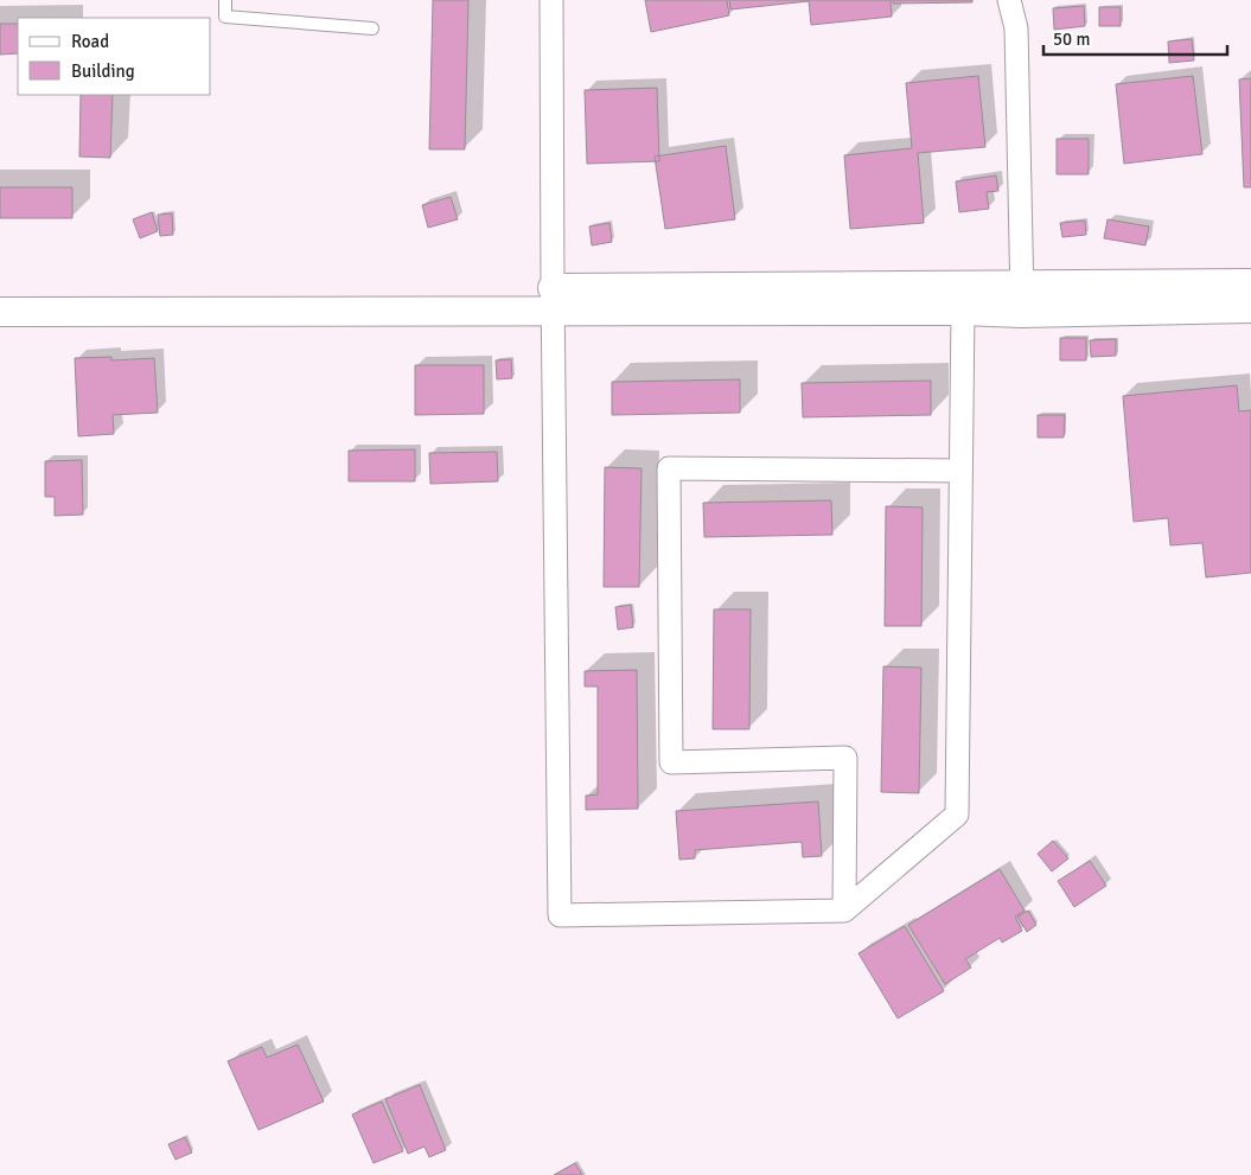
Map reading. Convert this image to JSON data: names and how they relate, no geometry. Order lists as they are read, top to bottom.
{
  "legend": ["Road", "Building"],
  "scale_bar": "50 m"
}
